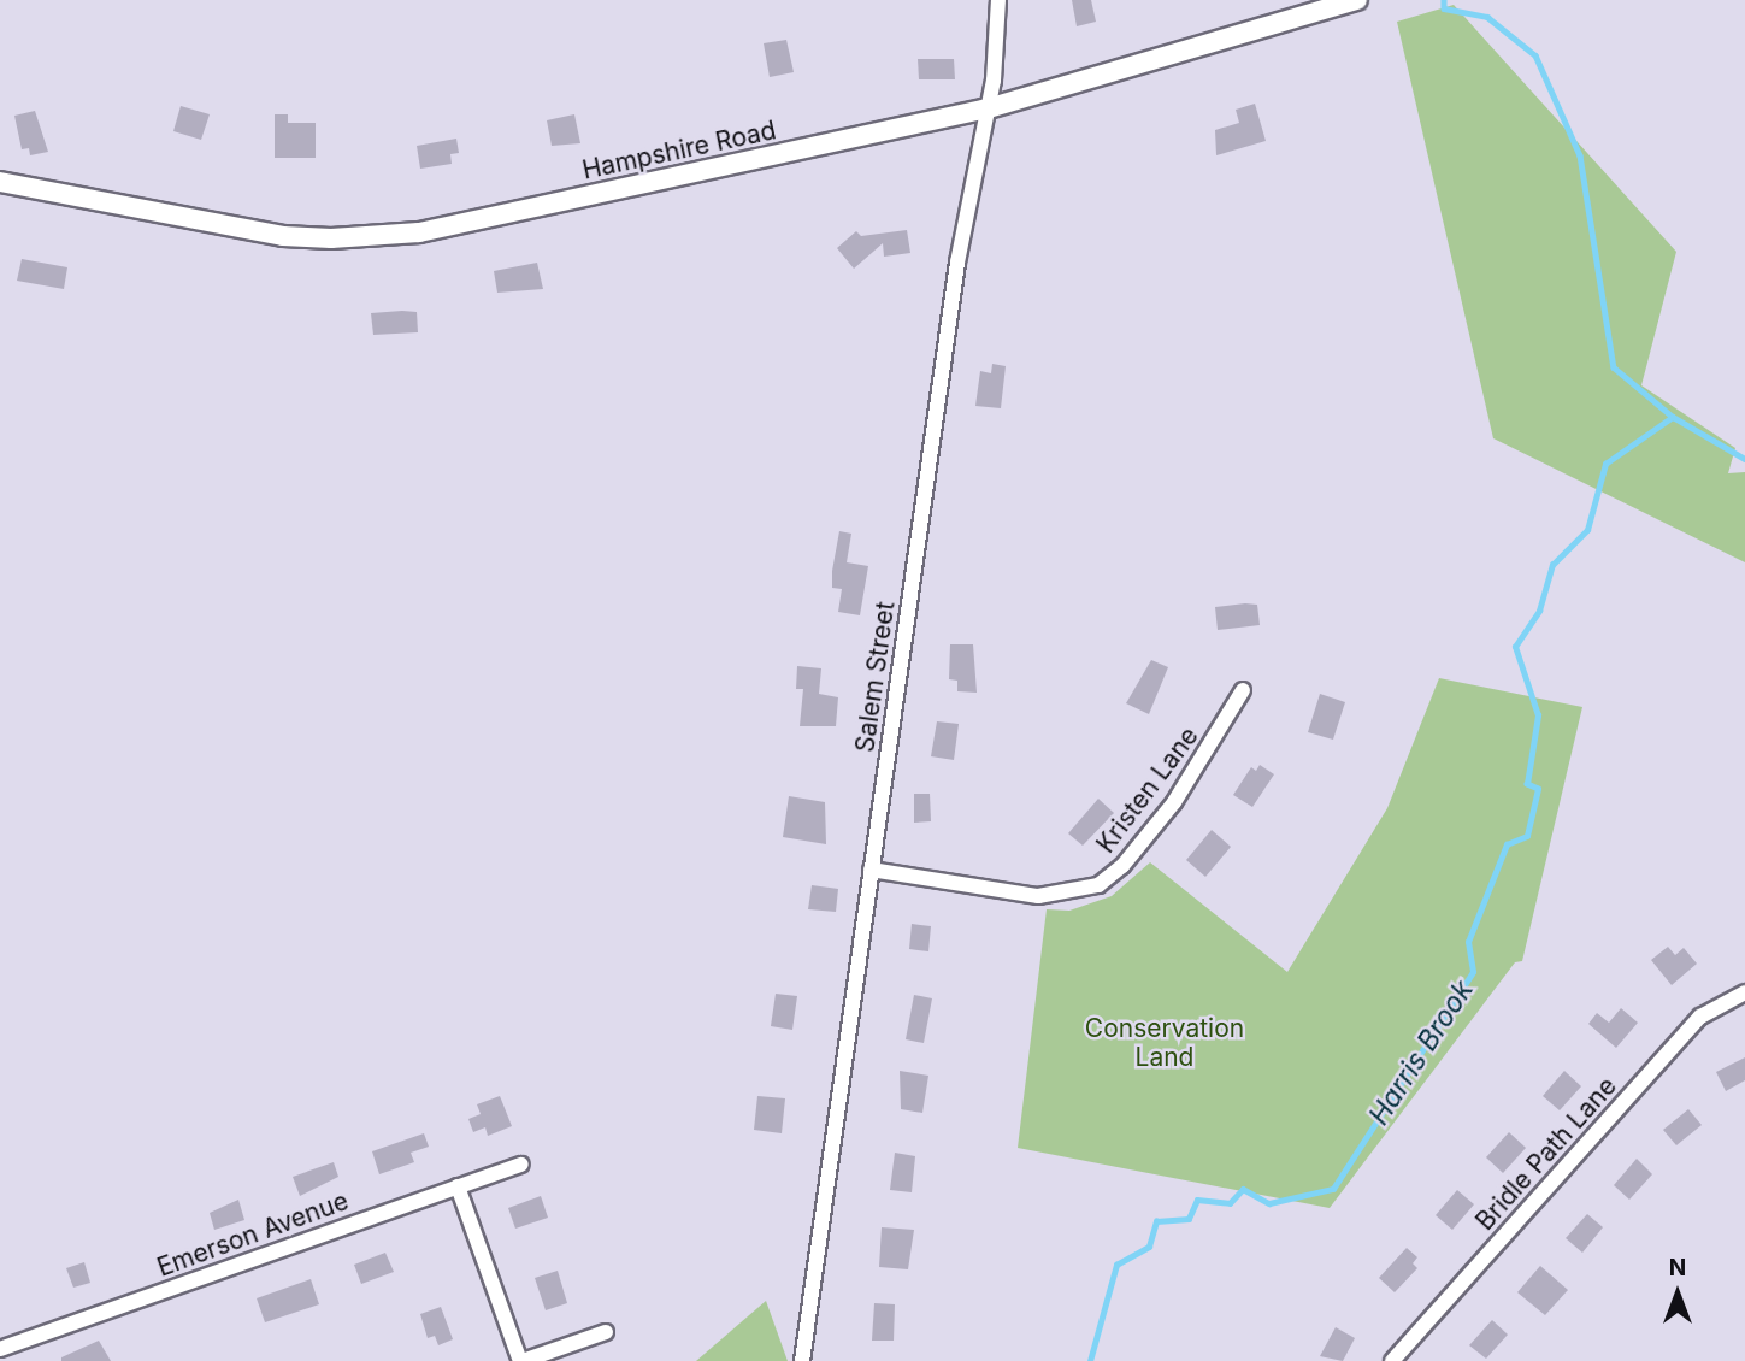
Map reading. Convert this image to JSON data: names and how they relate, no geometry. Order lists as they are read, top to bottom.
{
  "streets": {
    "street": [
      "Hampshire Road",
      "Salem Street",
      "Kristen Lane",
      "Bridle Path Lane",
      "Emerson Avenue"
    ]
  },
  "crossings": [
    ["Hampshire Road", "Salem Street"],
    ["Salem Street", "Kristen Lane"]
  ],
  "water": ["Harris Brook"],
  "parks": ["Conservation Land"],
  "north": "top"
}
